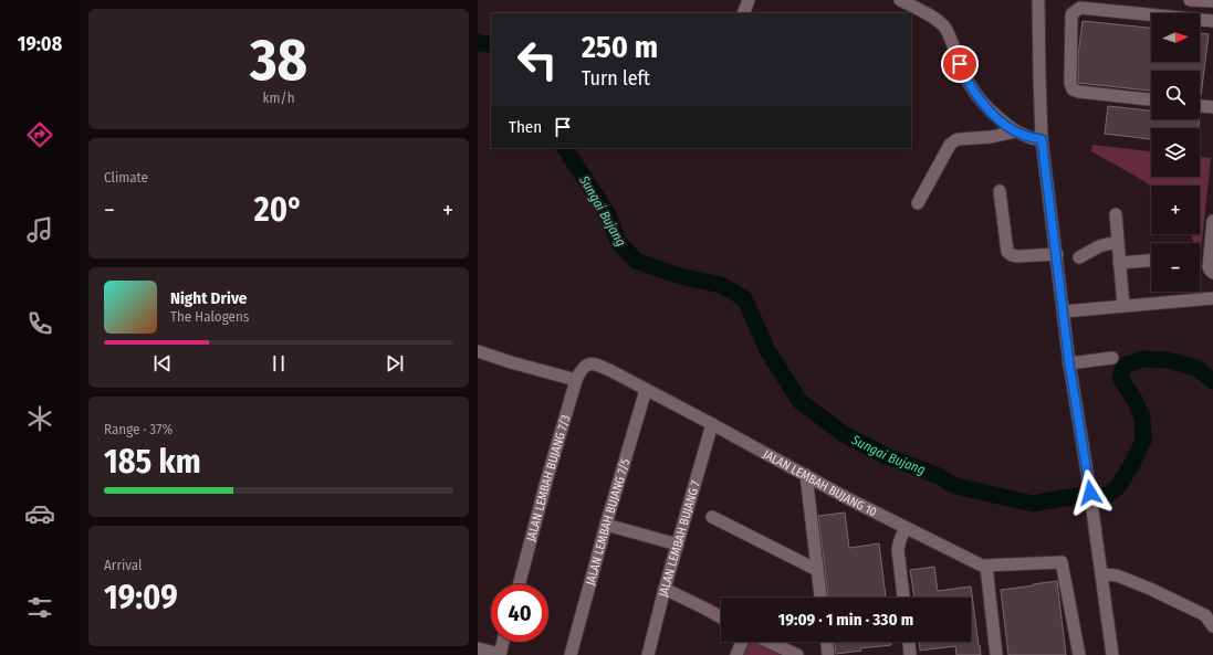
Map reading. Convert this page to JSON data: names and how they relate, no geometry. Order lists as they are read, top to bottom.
{
  "streets": {
    "street": [
      "JALAN LEMBAH BUJANG 7/3",
      "JALAN LEMBAH BUJANG 10",
      "JALAN LEMBAH BUJANG 7/5",
      "JALAN LEMBAH BUJANG 7"
    ]
  },
  "crossings": [
    ["JALAN LEMBAH BUJANG 7/3", "JALAN LEMBAH BUJANG 10"],
    ["JALAN LEMBAH BUJANG 10", "JALAN LEMBAH BUJANG 7/5"],
    ["JALAN LEMBAH BUJANG 10", "JALAN LEMBAH BUJANG 7"]
  ],
  "water": ["Sungai Bujang"],
  "north": "right",
  "page": {
    "tabs": "19:08",
    "tile": [
      ["38", "km/h"],
      "Climate",
      ["Range · 37%", "185 km"],
      ["Arrival", "19:09"]
    ],
    "map_buttons": ["+", "−"],
    "turn": ["250 m", "Turn left"],
    "then": "Then",
    "heat": ["−", "20°", "+"],
    "song": ["Night Drive", "The Halogens"],
    "limit": "40",
    "trip": "19:09 · 1 min · 330 m"
  }
}
